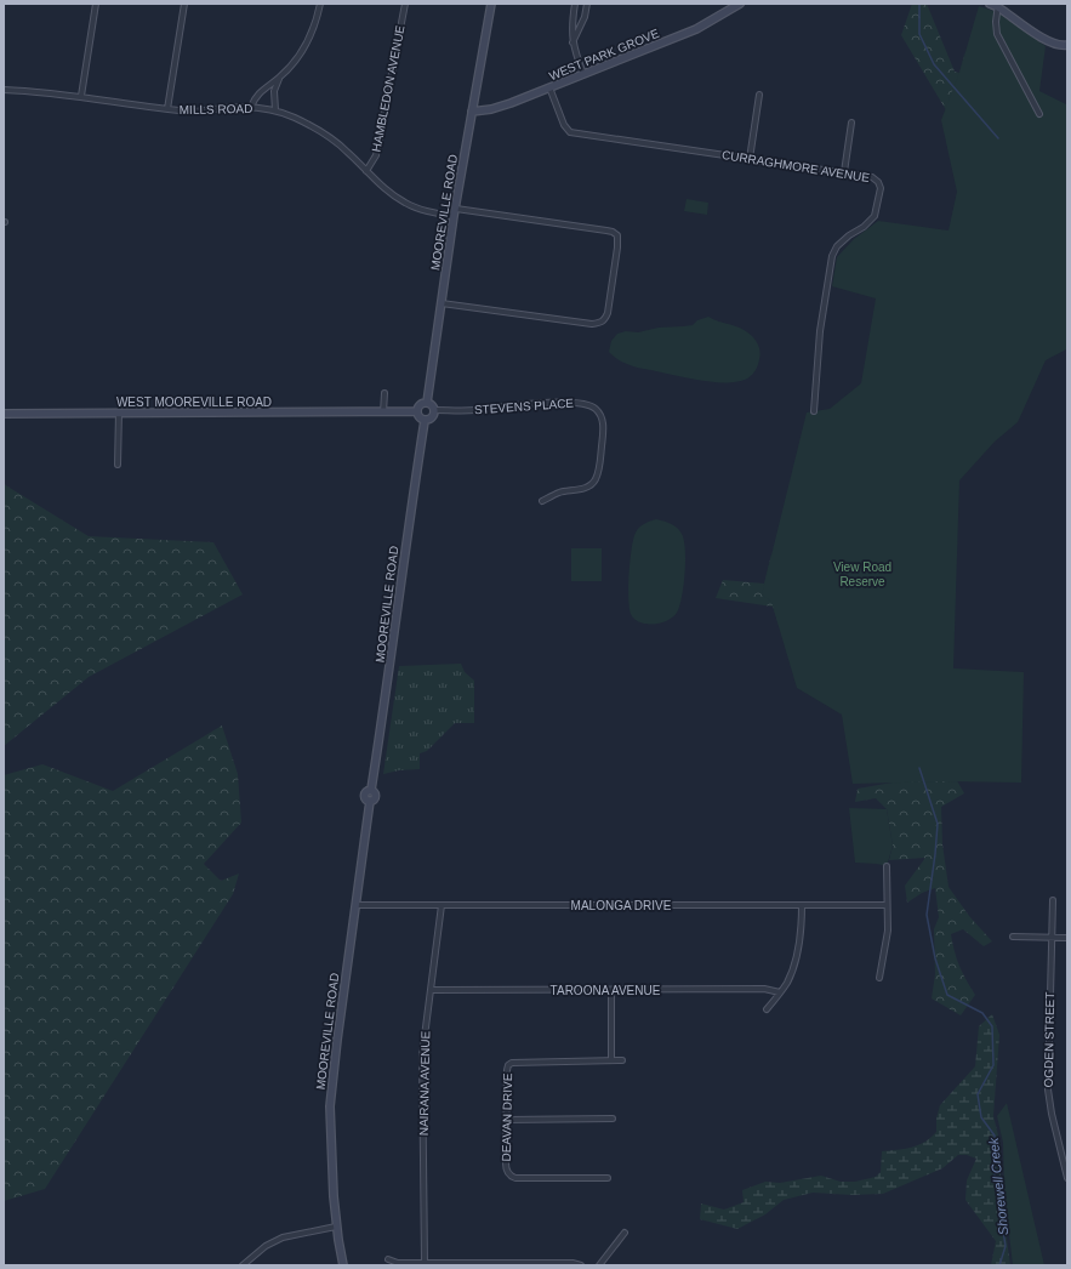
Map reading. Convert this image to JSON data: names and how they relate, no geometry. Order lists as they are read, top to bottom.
{
  "streets": {
    "main road": ["WEST PARK GROVE", "MOOREVILLE ROAD", "WEST MOOREVILLE ROAD"],
    "street": [
      "HAMBLEDON AVENUE",
      "MILLS ROAD",
      "CURRAGHMORE AVENUE",
      "STEVENS PLACE",
      "MALONGA DRIVE",
      "TAROONA AVENUE",
      "OGDEN STREET",
      "NAIRANA AVENUE",
      "DEAVAN DRIVE"
    ]
  },
  "crossings": [
    ["WEST PARK GROVE", "CURRAGHMORE AVENUE"],
    ["WEST PARK GROVE", "MOOREVILLE ROAD"],
    ["HAMBLEDON AVENUE", "MILLS ROAD"],
    ["MILLS ROAD", "MOOREVILLE ROAD"],
    ["MOOREVILLE ROAD", "WEST MOOREVILLE ROAD"],
    ["MOOREVILLE ROAD", "STEVENS PLACE"],
    ["MOOREVILLE ROAD", "MALONGA DRIVE"],
    ["WEST MOOREVILLE ROAD", "STEVENS PLACE"],
    ["MALONGA DRIVE", "NAIRANA AVENUE"],
    ["TAROONA AVENUE", "NAIRANA AVENUE"]
  ],
  "water": ["Shorewell Creek"],
  "parks": ["View Road Reserve"]
}
